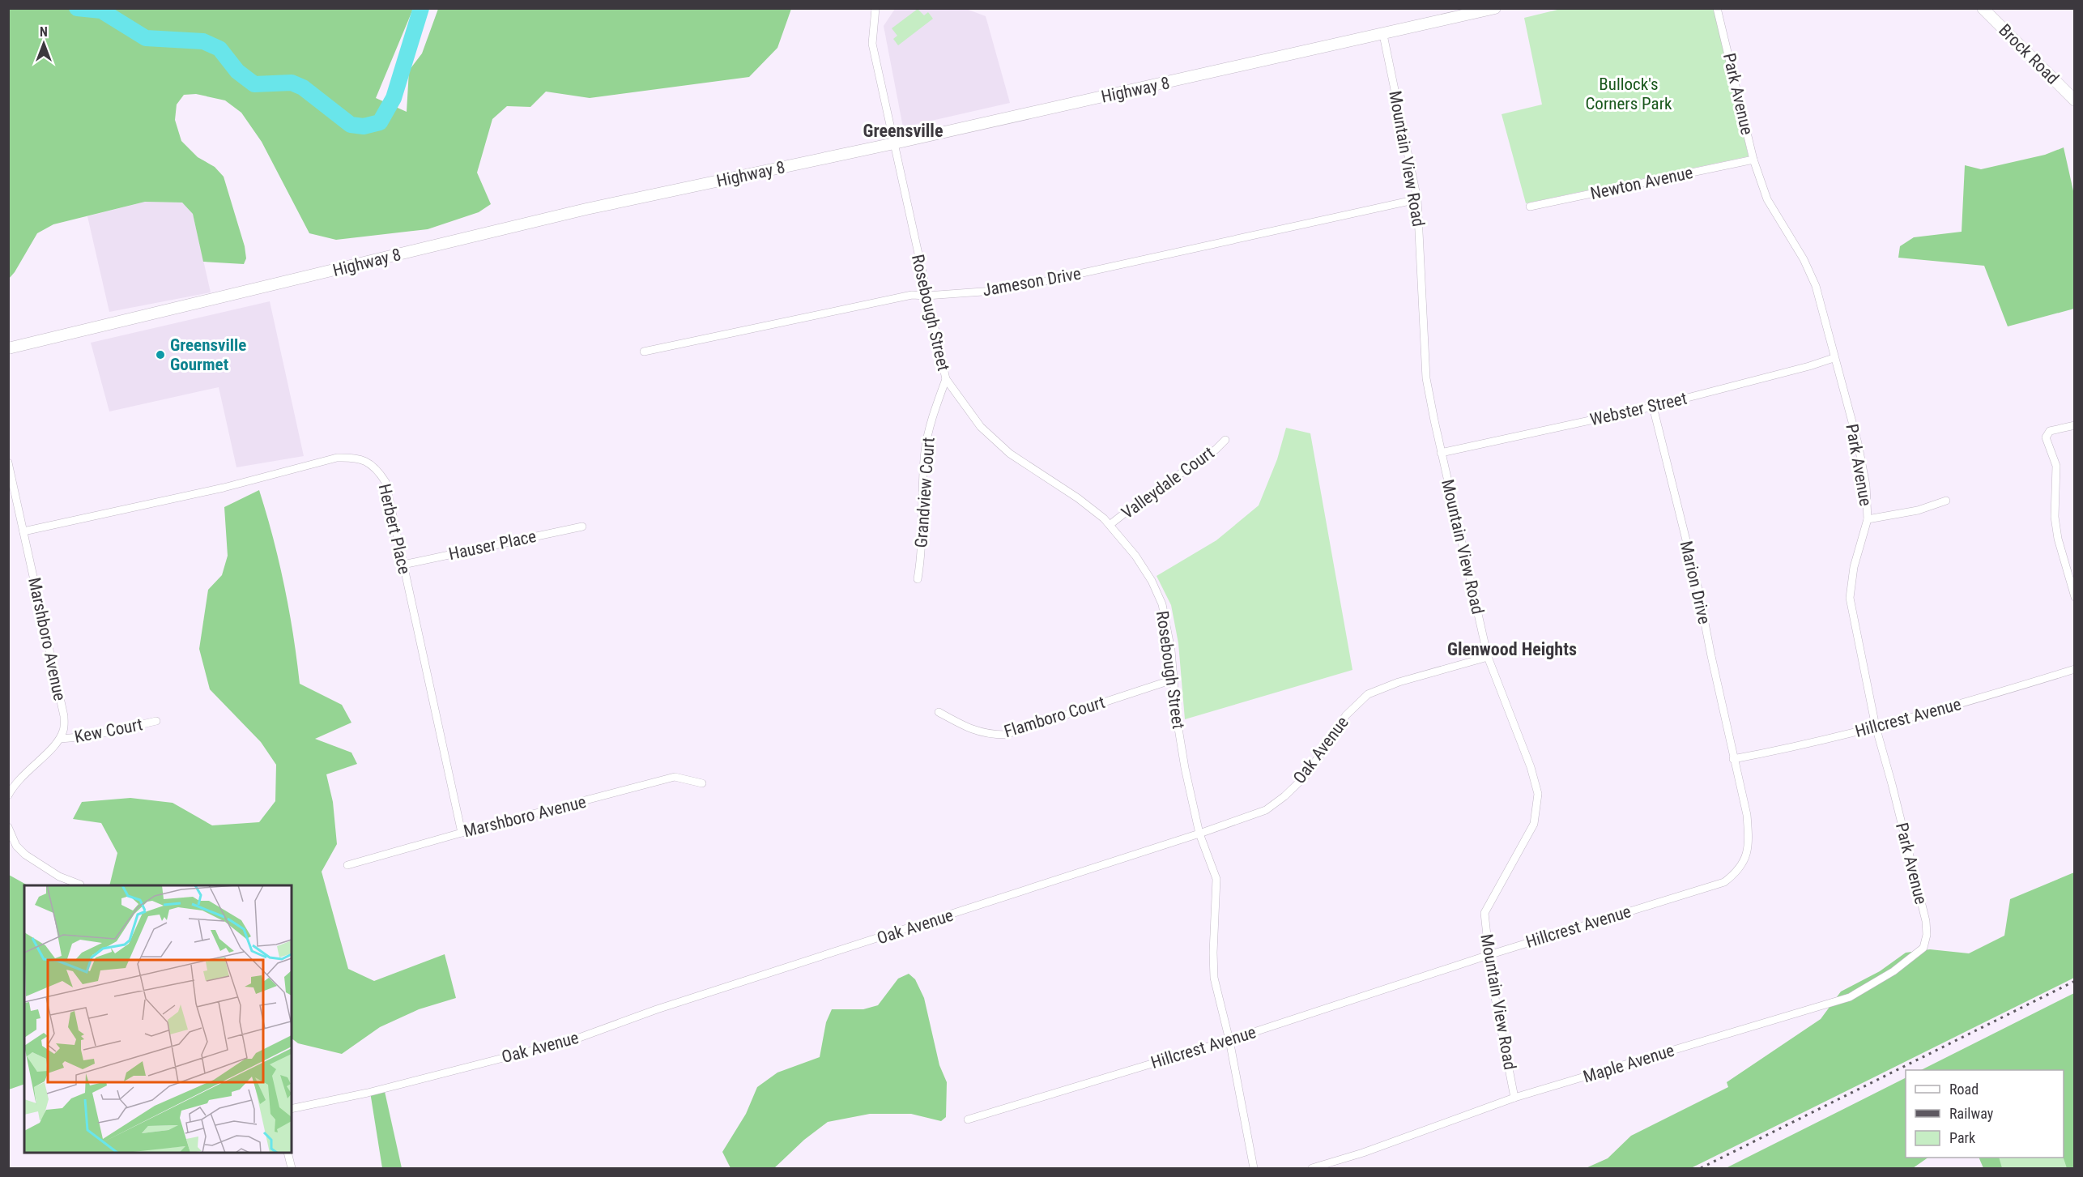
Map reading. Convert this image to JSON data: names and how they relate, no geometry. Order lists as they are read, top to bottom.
{
  "streets": {
    "main road": ["Brock Road", "Highway 8"],
    "street": [
      "Park Avenue",
      "Mountain View Road",
      "Newton Avenue",
      "Jameson Drive",
      "Rosebough Street",
      "Webster Street",
      "Valleydale Court",
      "Grandview Court",
      "Herbert Place",
      "Hauser Place",
      "Marion Drive",
      "Marshboro Avenue",
      "Flamboro Court",
      "Hillcrest Avenue",
      "Kew Court",
      "Oak Avenue",
      "Maple Avenue"
    ]
  },
  "crossings": [
    ["Highway 8", "Mountain View Road"],
    ["Highway 8", "Rosebough Street"],
    ["Park Avenue", "Newton Avenue"],
    ["Park Avenue", "Webster Street"],
    ["Park Avenue", "Hillcrest Avenue"],
    ["Park Avenue", "Maple Avenue"],
    ["Mountain View Road", "Jameson Drive"],
    ["Mountain View Road", "Webster Street"],
    ["Mountain View Road", "Hillcrest Avenue"],
    ["Mountain View Road", "Oak Avenue"],
    ["Mountain View Road", "Maple Avenue"],
    ["Jameson Drive", "Rosebough Street"],
    ["Rosebough Street", "Valleydale Court"],
    ["Rosebough Street", "Grandview Court"],
    ["Rosebough Street", "Flamboro Court"],
    ["Rosebough Street", "Hillcrest Avenue"],
    ["Rosebough Street", "Oak Avenue"],
    ["Webster Street", "Marion Drive"],
    ["Herbert Place", "Hauser Place"],
    ["Herbert Place", "Marshboro Avenue"],
    ["Marion Drive", "Hillcrest Avenue"],
    ["Marshboro Avenue", "Kew Court"]
  ],
  "districts": ["Greensville", "Glenwood Heights"],
  "parks": ["Bullock's Corners Park"],
  "places": ["Greensville Gourmet"],
  "legend": ["Road", "Railway", "Park"],
  "north": "top"
}
